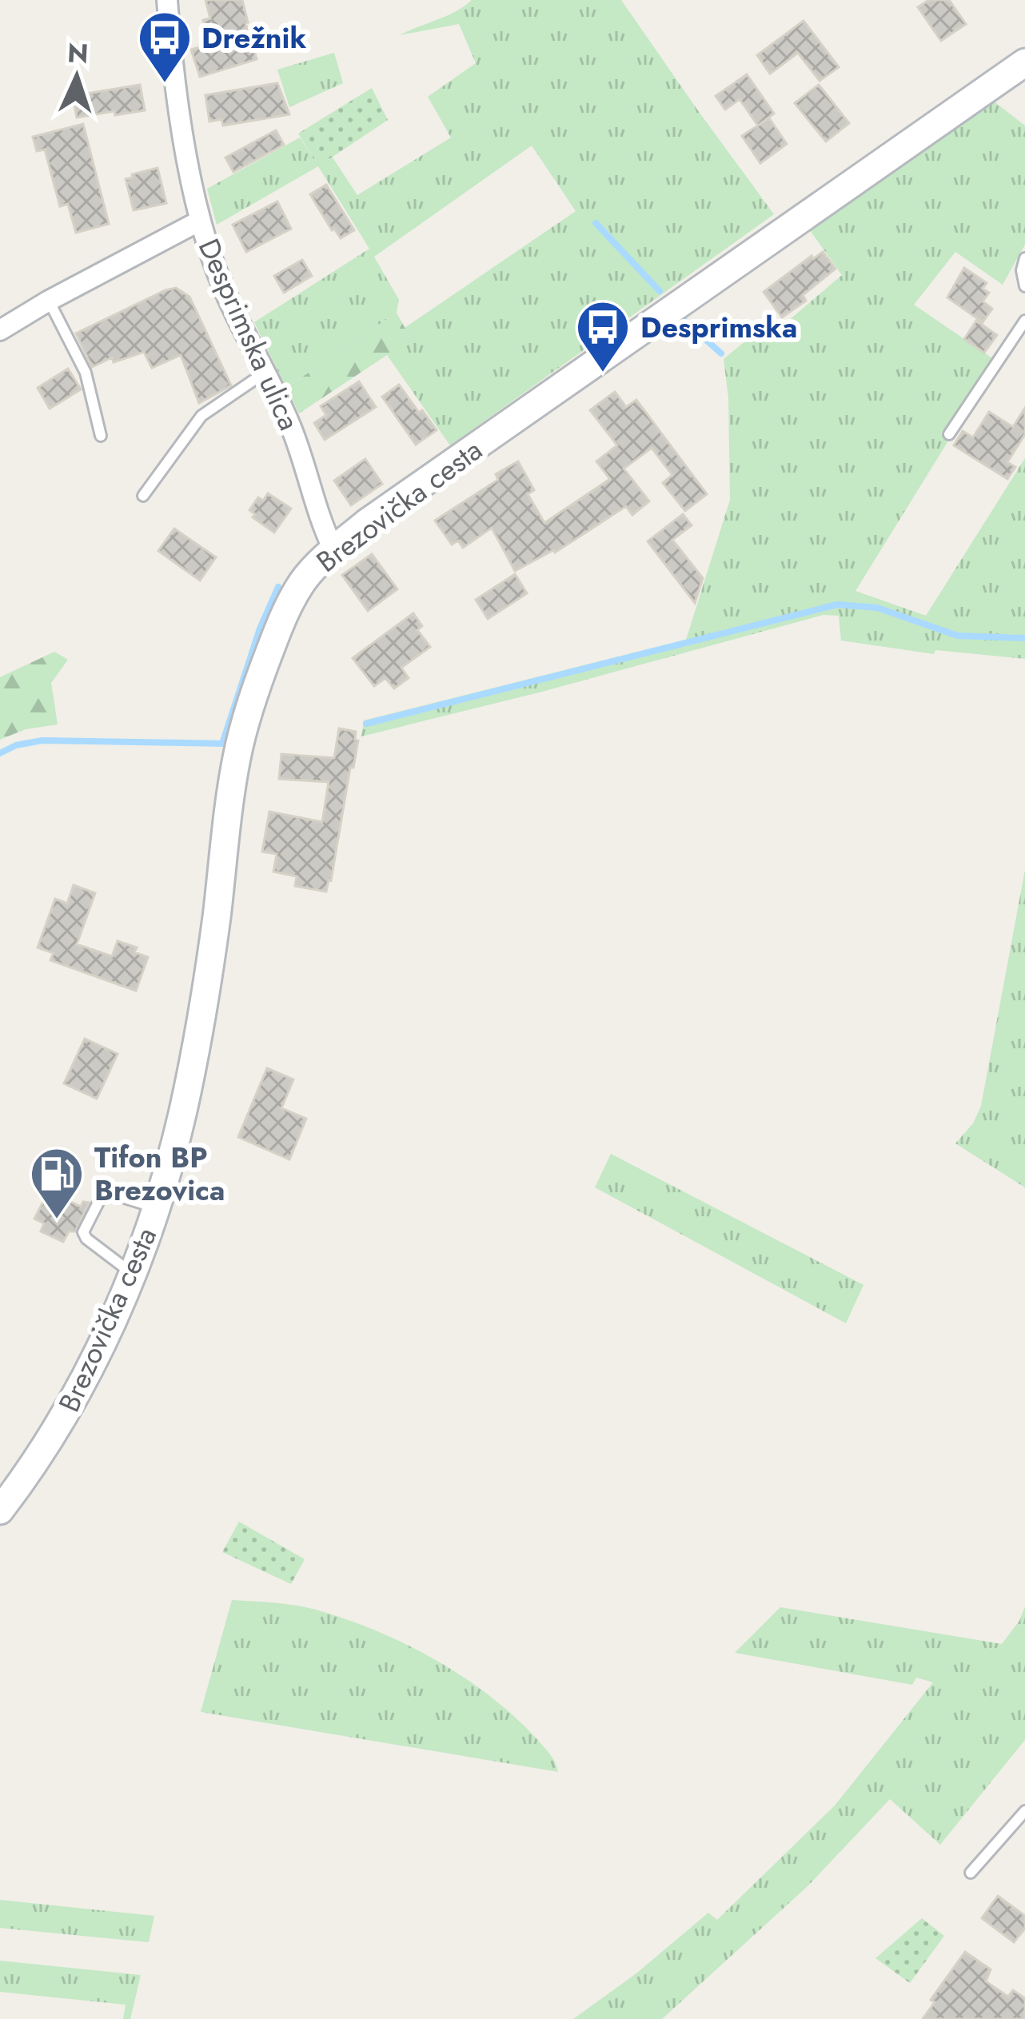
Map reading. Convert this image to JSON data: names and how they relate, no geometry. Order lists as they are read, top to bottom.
{
  "streets": {
    "main road": ["Brezovička cesta"],
    "street": ["Desprimska ulica"]
  },
  "crossings": [
    ["Desprimska ulica", "Brezovička cesta"]
  ],
  "places": {
    "bus stop": ["Drežnik", "Desprimska"],
    "fuel station": ["Tifon BP Brezovica"]
  },
  "north": "top"
}
